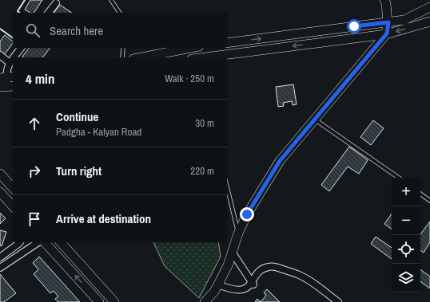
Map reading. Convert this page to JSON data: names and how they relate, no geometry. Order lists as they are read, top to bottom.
{
  "page": {
    "search": "Search here",
    "heading": ["4 min", "Walk · 250 m"],
    "list": [
      ["Continue", "Padgha - Kalyan Road", "30 m"],
      ["Turn right", "220 m"],
      "Arrive at destination"
    ],
    "map_buttons": ["+", "−"]
  }
}
